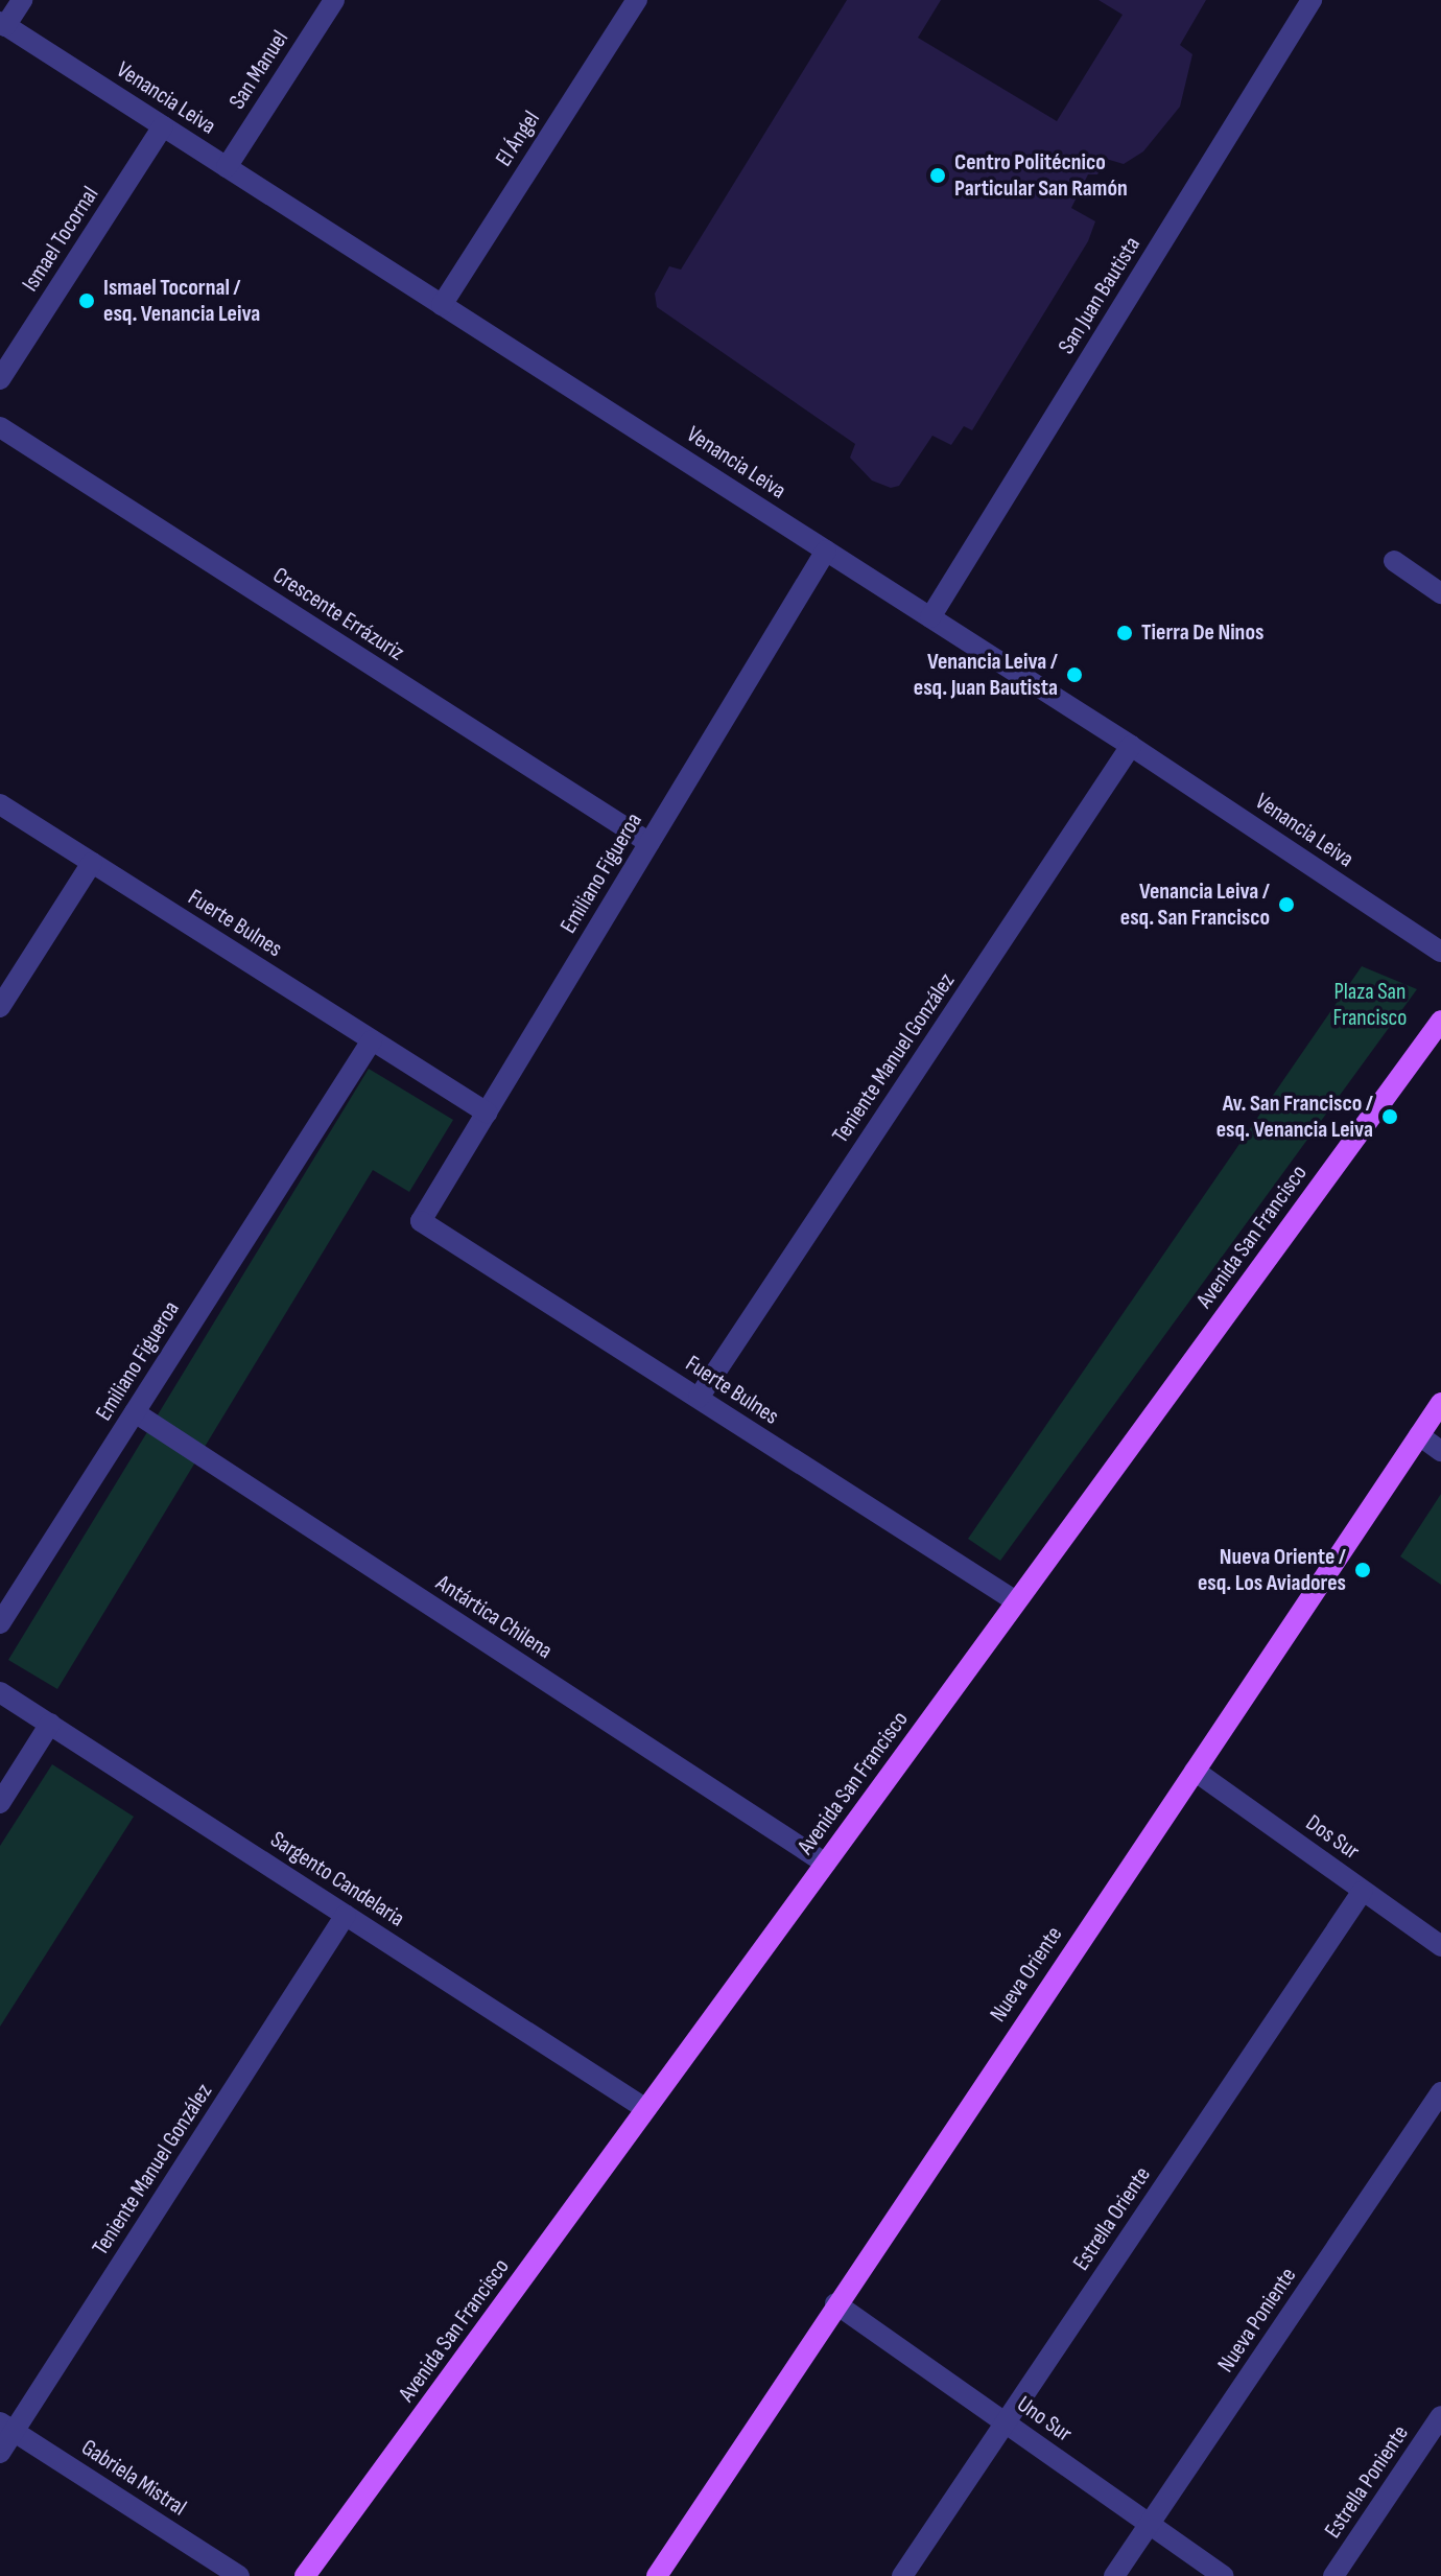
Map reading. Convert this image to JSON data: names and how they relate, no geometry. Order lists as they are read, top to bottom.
{
  "streets": {
    "main road": ["Avenida San Francisco", "Nueva Oriente"],
    "street": [
      "San Manuel",
      "Venancia Leiva",
      "El Ángel",
      "Ismael Tocornal",
      "San Juan Bautista",
      "Crescente Errázuriz",
      "Emiliano Figueroa",
      "Fuerte Bulnes",
      "Teniente Manuel González",
      "Antártica Chilena",
      "Dos Sur",
      "Sargento Candelaria",
      "Estrella Oriente",
      "Nueva Poniente",
      "Uno Sur",
      "Gabriela Mistral",
      "Estrella Poniente"
    ]
  },
  "crossings": [
    ["San Manuel", "Venancia Leiva"],
    ["Venancia Leiva", "El Ángel"],
    ["Venancia Leiva", "Ismael Tocornal"],
    ["Venancia Leiva", "San Juan Bautista"],
    ["Venancia Leiva", "Emiliano Figueroa"],
    ["Venancia Leiva", "Teniente Manuel González"],
    ["Crescente Errázuriz", "Emiliano Figueroa"],
    ["Emiliano Figueroa", "Fuerte Bulnes"],
    ["Emiliano Figueroa", "Antártica Chilena"],
    ["Fuerte Bulnes", "Teniente Manuel González"],
    ["Fuerte Bulnes", "Avenida San Francisco"],
    ["Teniente Manuel González", "Sargento Candelaria"],
    ["Teniente Manuel González", "Gabriela Mistral"],
    ["Avenida San Francisco", "Antártica Chilena"],
    ["Avenida San Francisco", "Sargento Candelaria"],
    ["Dos Sur", "Nueva Oriente"],
    ["Dos Sur", "Estrella Oriente"],
    ["Nueva Oriente", "Uno Sur"],
    ["Estrella Oriente", "Uno Sur"],
    ["Nueva Poniente", "Uno Sur"]
  ],
  "parks": ["Plaza San Francisco"],
  "places": [
    "Centro Politécnico Particular San Ramón",
    "Ismael Tocornal / esq. Venancia Leiva",
    "Tierra De Ninos",
    "Venancia Leiva / esq. Juan Bautista",
    "Venancia Leiva / esq. San Francisco",
    "Av. San Francisco / esq. Venancia Leiva",
    "Nueva Oriente / esq. Los Aviadores"
  ]
}
